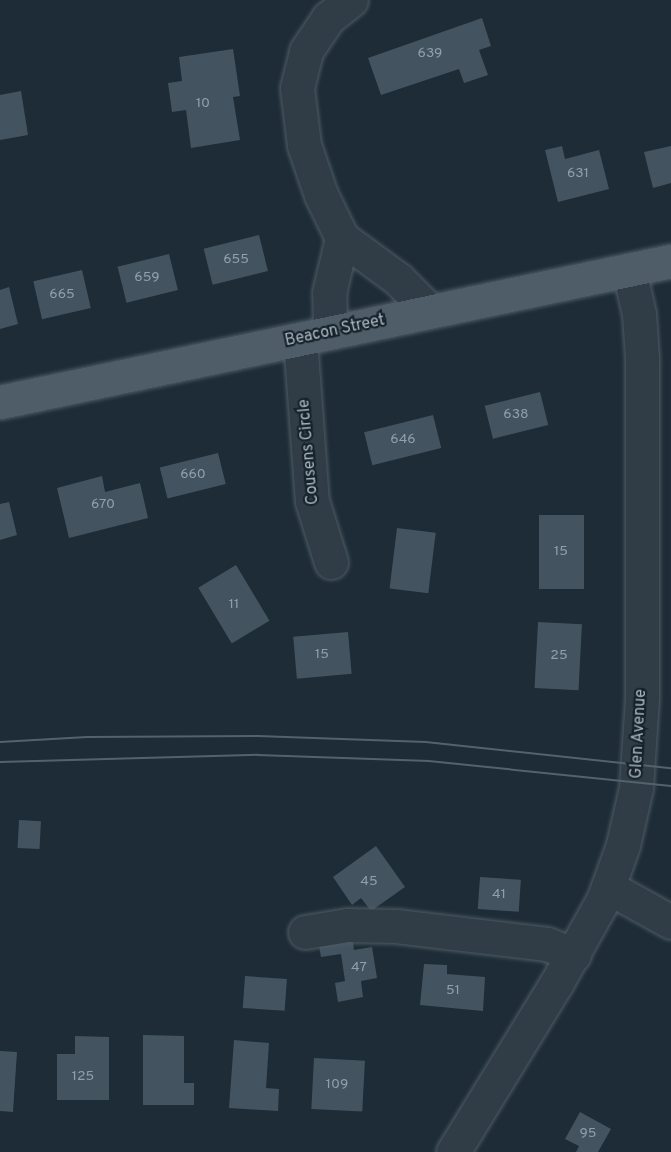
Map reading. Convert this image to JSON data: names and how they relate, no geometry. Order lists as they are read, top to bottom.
{
  "streets": {
    "main road": ["Beacon Street"],
    "street": ["Cousens Circle", "Glen Avenue"]
  },
  "crossings": [
    ["Beacon Street", "Cousens Circle"],
    ["Beacon Street", "Glen Avenue"]
  ],
  "house_numbers": [
    "639",
    "10",
    "631",
    "655",
    "659",
    "665",
    "638",
    "646",
    "660",
    "670",
    "15",
    "11",
    "15",
    "25",
    "45",
    "41",
    "47",
    "51",
    "125",
    "109",
    "95"
  ]
}
